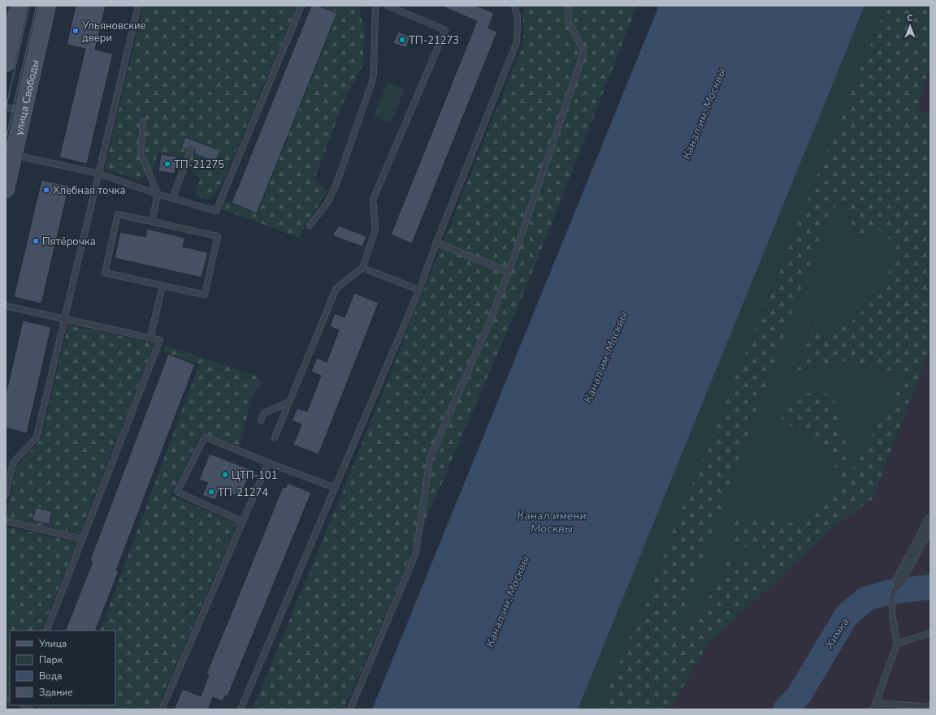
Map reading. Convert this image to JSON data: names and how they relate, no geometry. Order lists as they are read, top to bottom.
{
  "streets": {
    "main road": ["улица Свободы"]
  },
  "water": ["Канал им. Москвы", "Канал имени Москвы", "Химка"],
  "places": [
    "Ульяновские двери",
    "ТП-21273",
    "ТП-21275",
    "Хлебная точка",
    "Пятёрочка",
    "ЦТП-101",
    "ТП-21274"
  ],
  "legend": [
    "Улица",
    "Парк",
    "Вода",
    "Здание"
  ],
  "north": "top"
}
